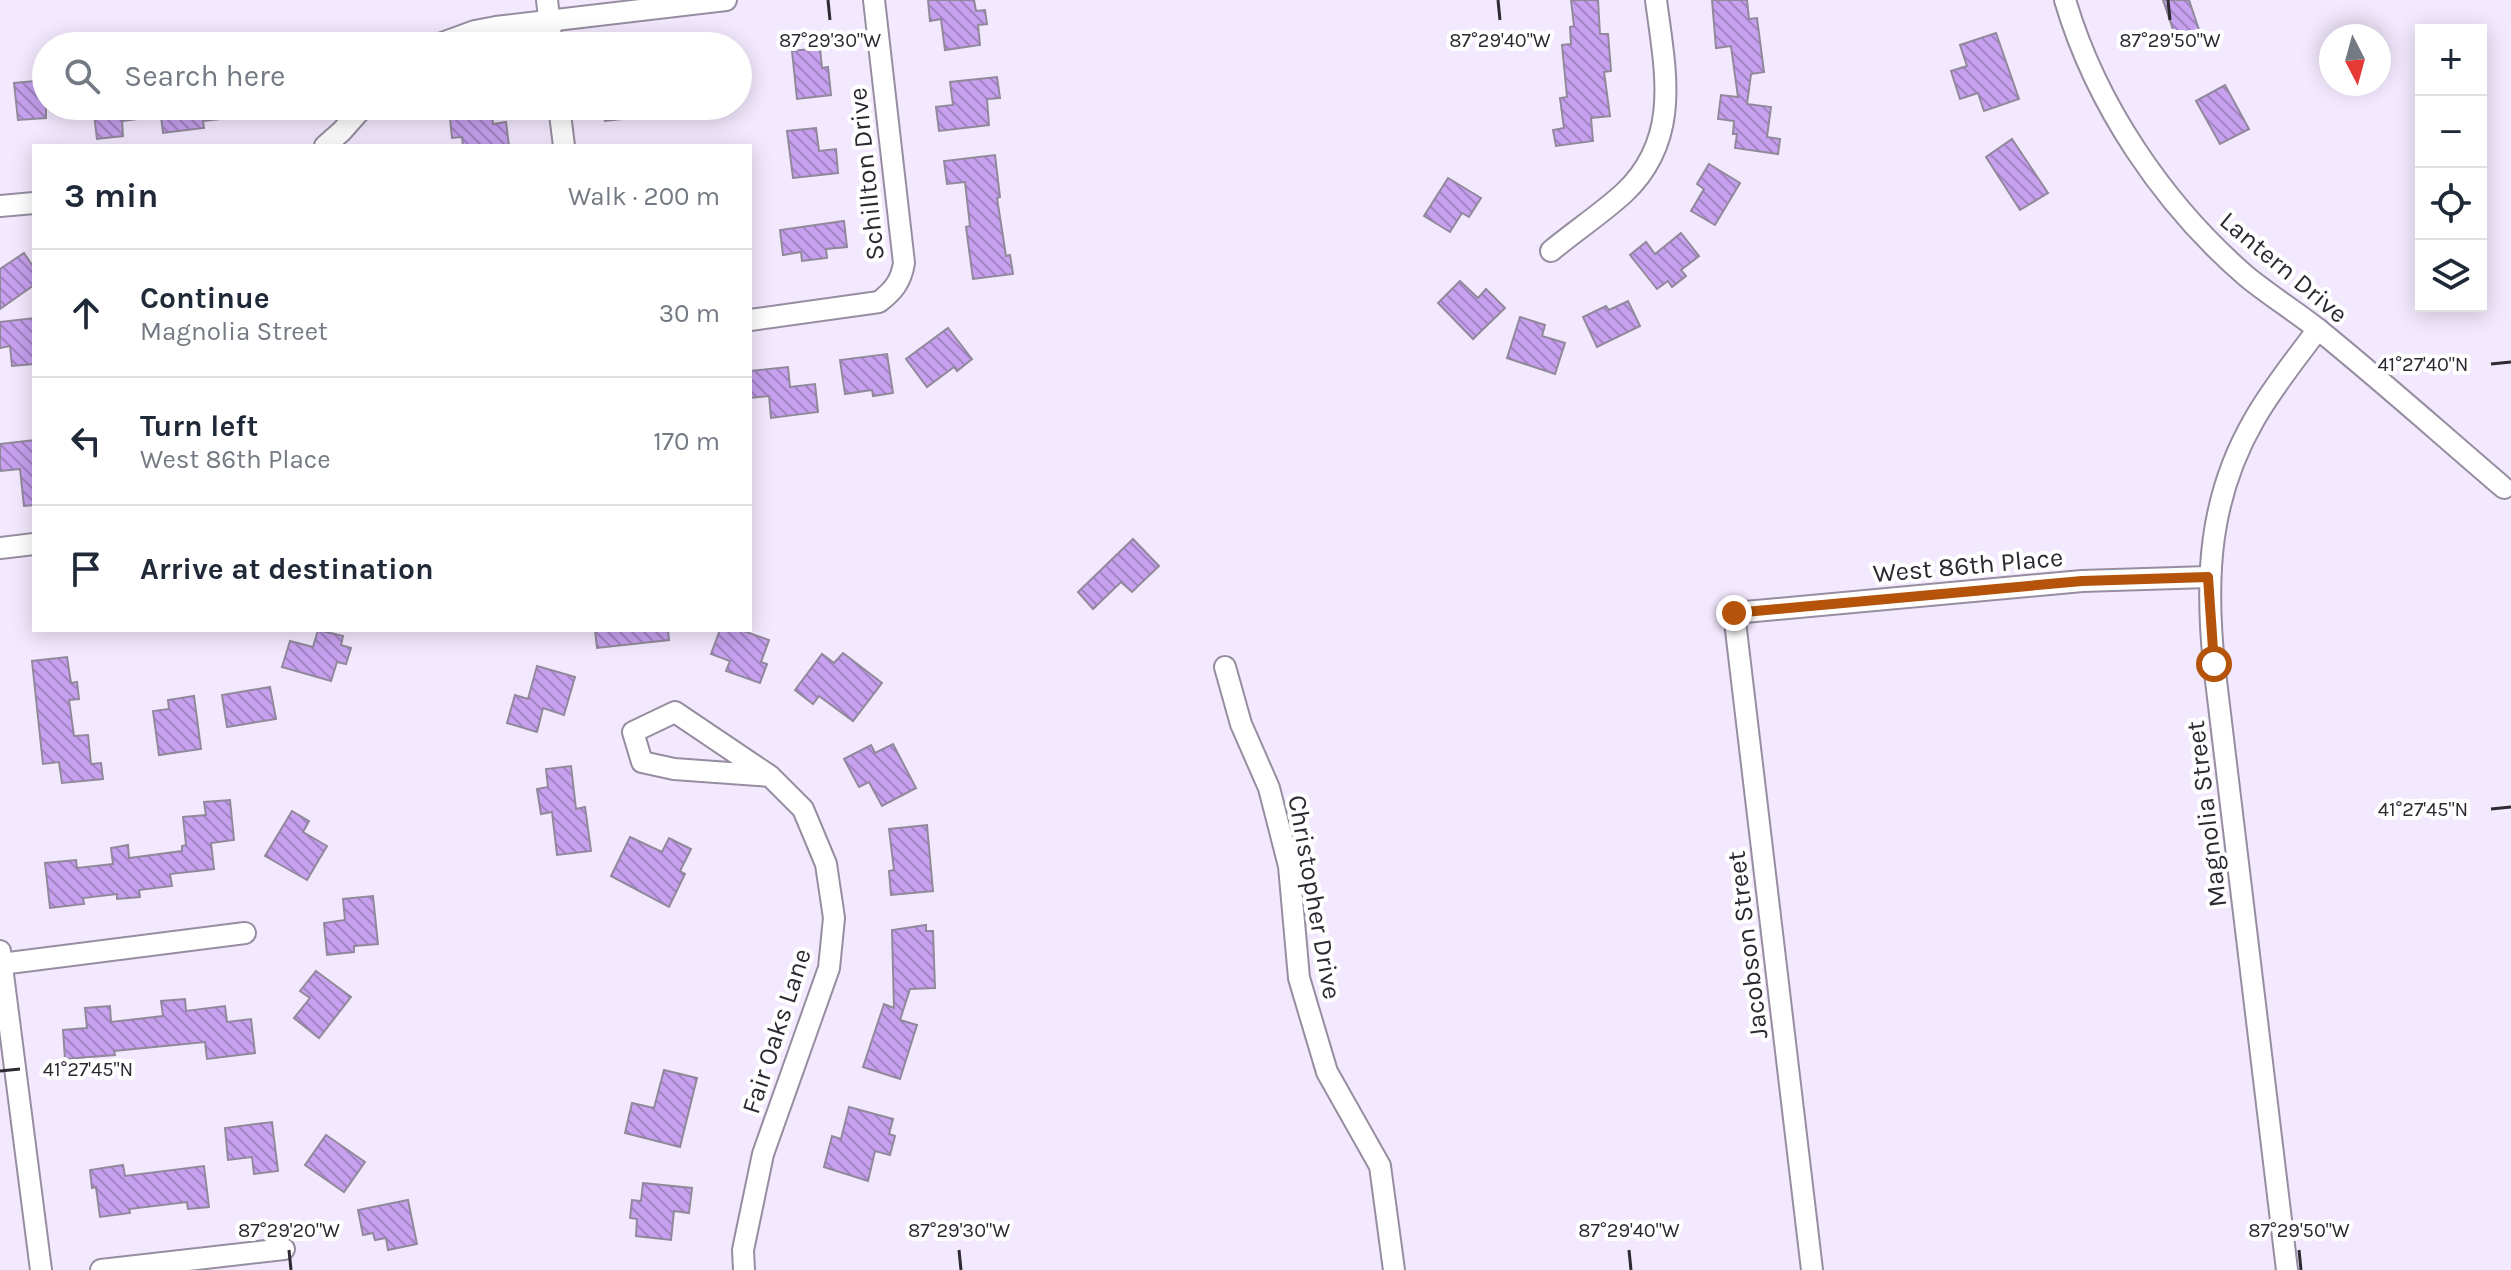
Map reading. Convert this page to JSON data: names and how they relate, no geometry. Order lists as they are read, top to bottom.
{
  "streets": {
    "street": [
      "Schillton Drive",
      "Lantern Drive",
      "West 86th Place",
      "Magnolia Street",
      "Christopher Drive",
      "Jacobson Street",
      "Fair Oaks Lane"
    ]
  },
  "crossings": [
    ["Lantern Drive", "Magnolia Street"],
    ["West 86th Place", "Magnolia Street"],
    ["West 86th Place", "Jacobson Street"]
  ],
  "north": "bottom",
  "page": {
    "map_buttons": ["+", "−"],
    "search": "Search here",
    "heading": ["3 min", "Walk · 200 m"],
    "list": [
      ["Continue", "Magnolia Street", "30 m"],
      ["Turn left", "West 86th Place", "170 m"],
      "Arrive at destination"
    ]
  },
  "coordinates": [
    "87°29'30\"W",
    "87°29'40\"W",
    "87°29'50\"W",
    "41°27'40\"N",
    "41°27'45\"N",
    "87°29'20\"W"
  ]
}
